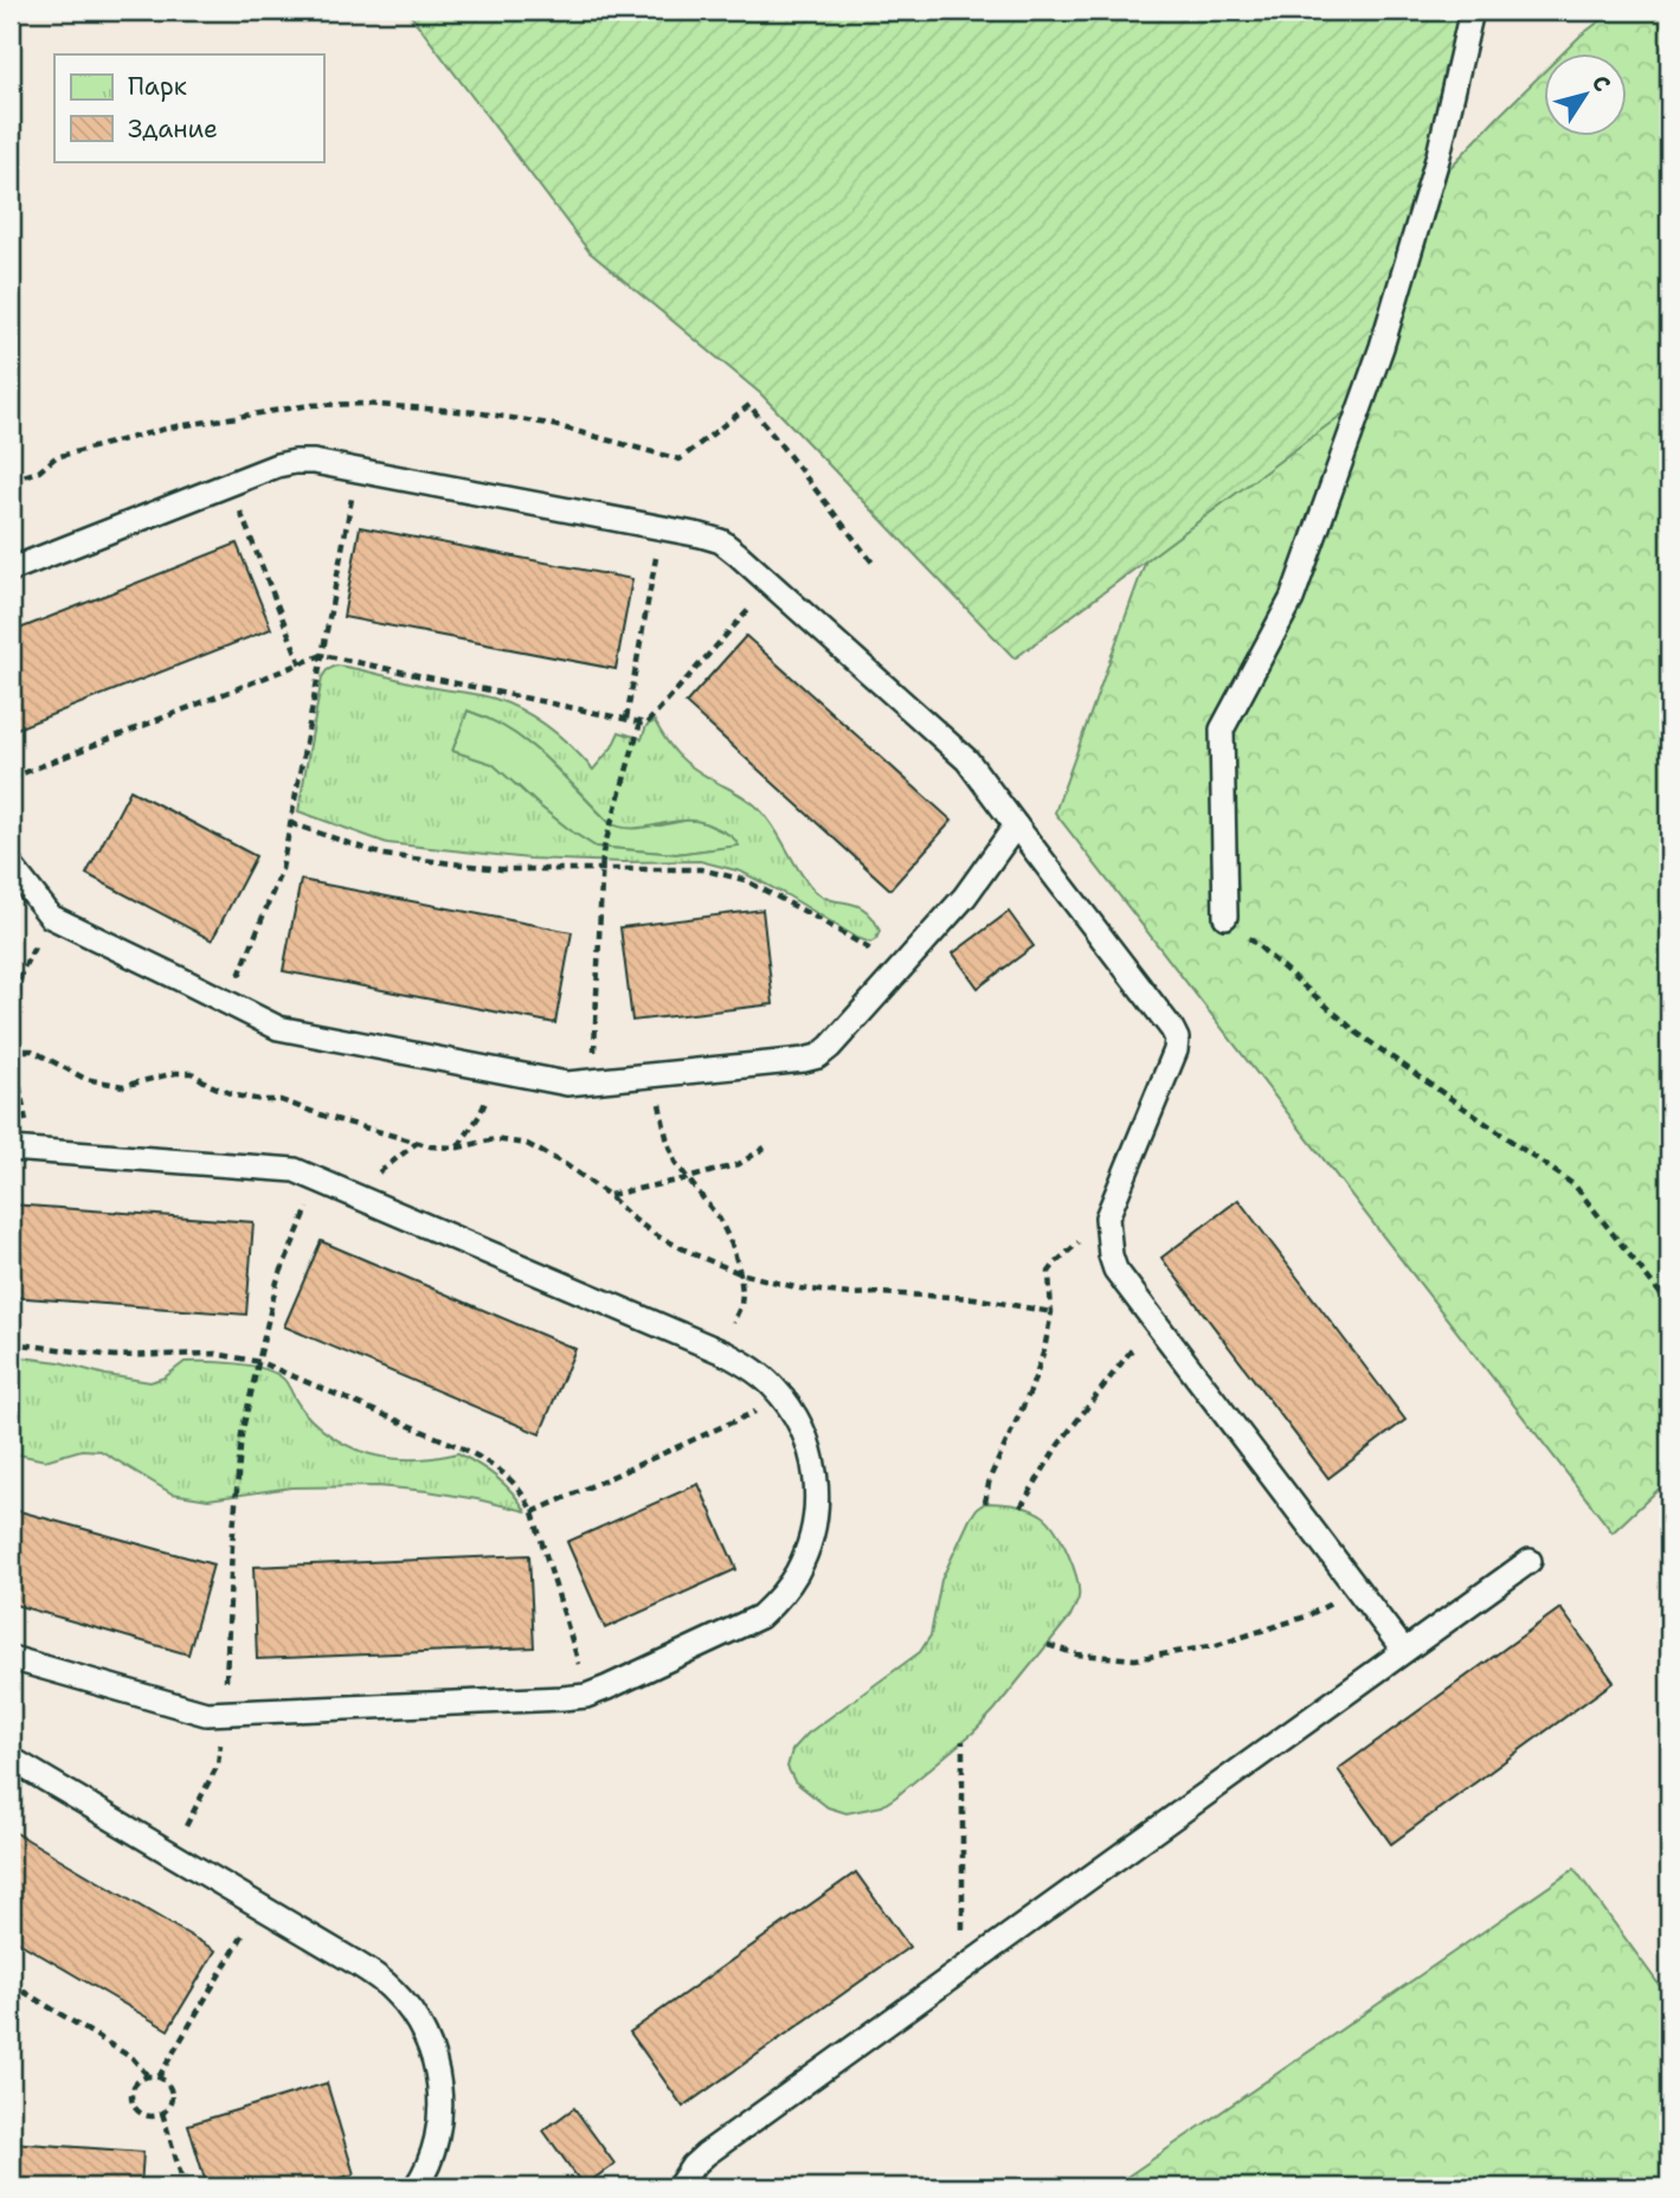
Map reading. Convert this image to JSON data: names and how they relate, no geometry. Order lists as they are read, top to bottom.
{
  "legend": ["Парк", "Здание"],
  "north": "top right"
}
